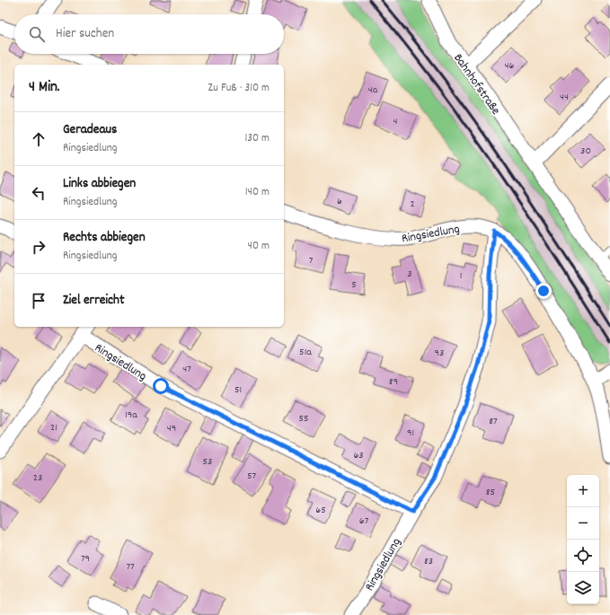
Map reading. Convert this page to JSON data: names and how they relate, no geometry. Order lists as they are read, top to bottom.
{
  "streets": {
    "street": ["Bahnhofstraße", "Ringsiedlung"]
  },
  "house_numbers": [
    "46",
    "4a",
    "44",
    "4",
    "30",
    "6",
    "2",
    "7",
    "3",
    "1",
    "5",
    "51a",
    "93",
    "47",
    "89",
    "51",
    "19a",
    "55",
    "87",
    "21",
    "49",
    "91",
    "63",
    "53",
    "57",
    "23",
    "85",
    "65",
    "67",
    "79",
    "83",
    "77"
  ],
  "page": {
    "search": "Hier suchen",
    "heading": ["4 Min.", "Zu Fuß · 310 m"],
    "list": [
      ["Geradeaus", "Ringsiedlung", "130 m"],
      ["Links abbiegen", "Ringsiedlung", "140 m"],
      ["Rechts abbiegen", "Ringsiedlung", "40 m"],
      "Ziel erreicht"
    ],
    "map_buttons": ["+", "−"]
  }
}
